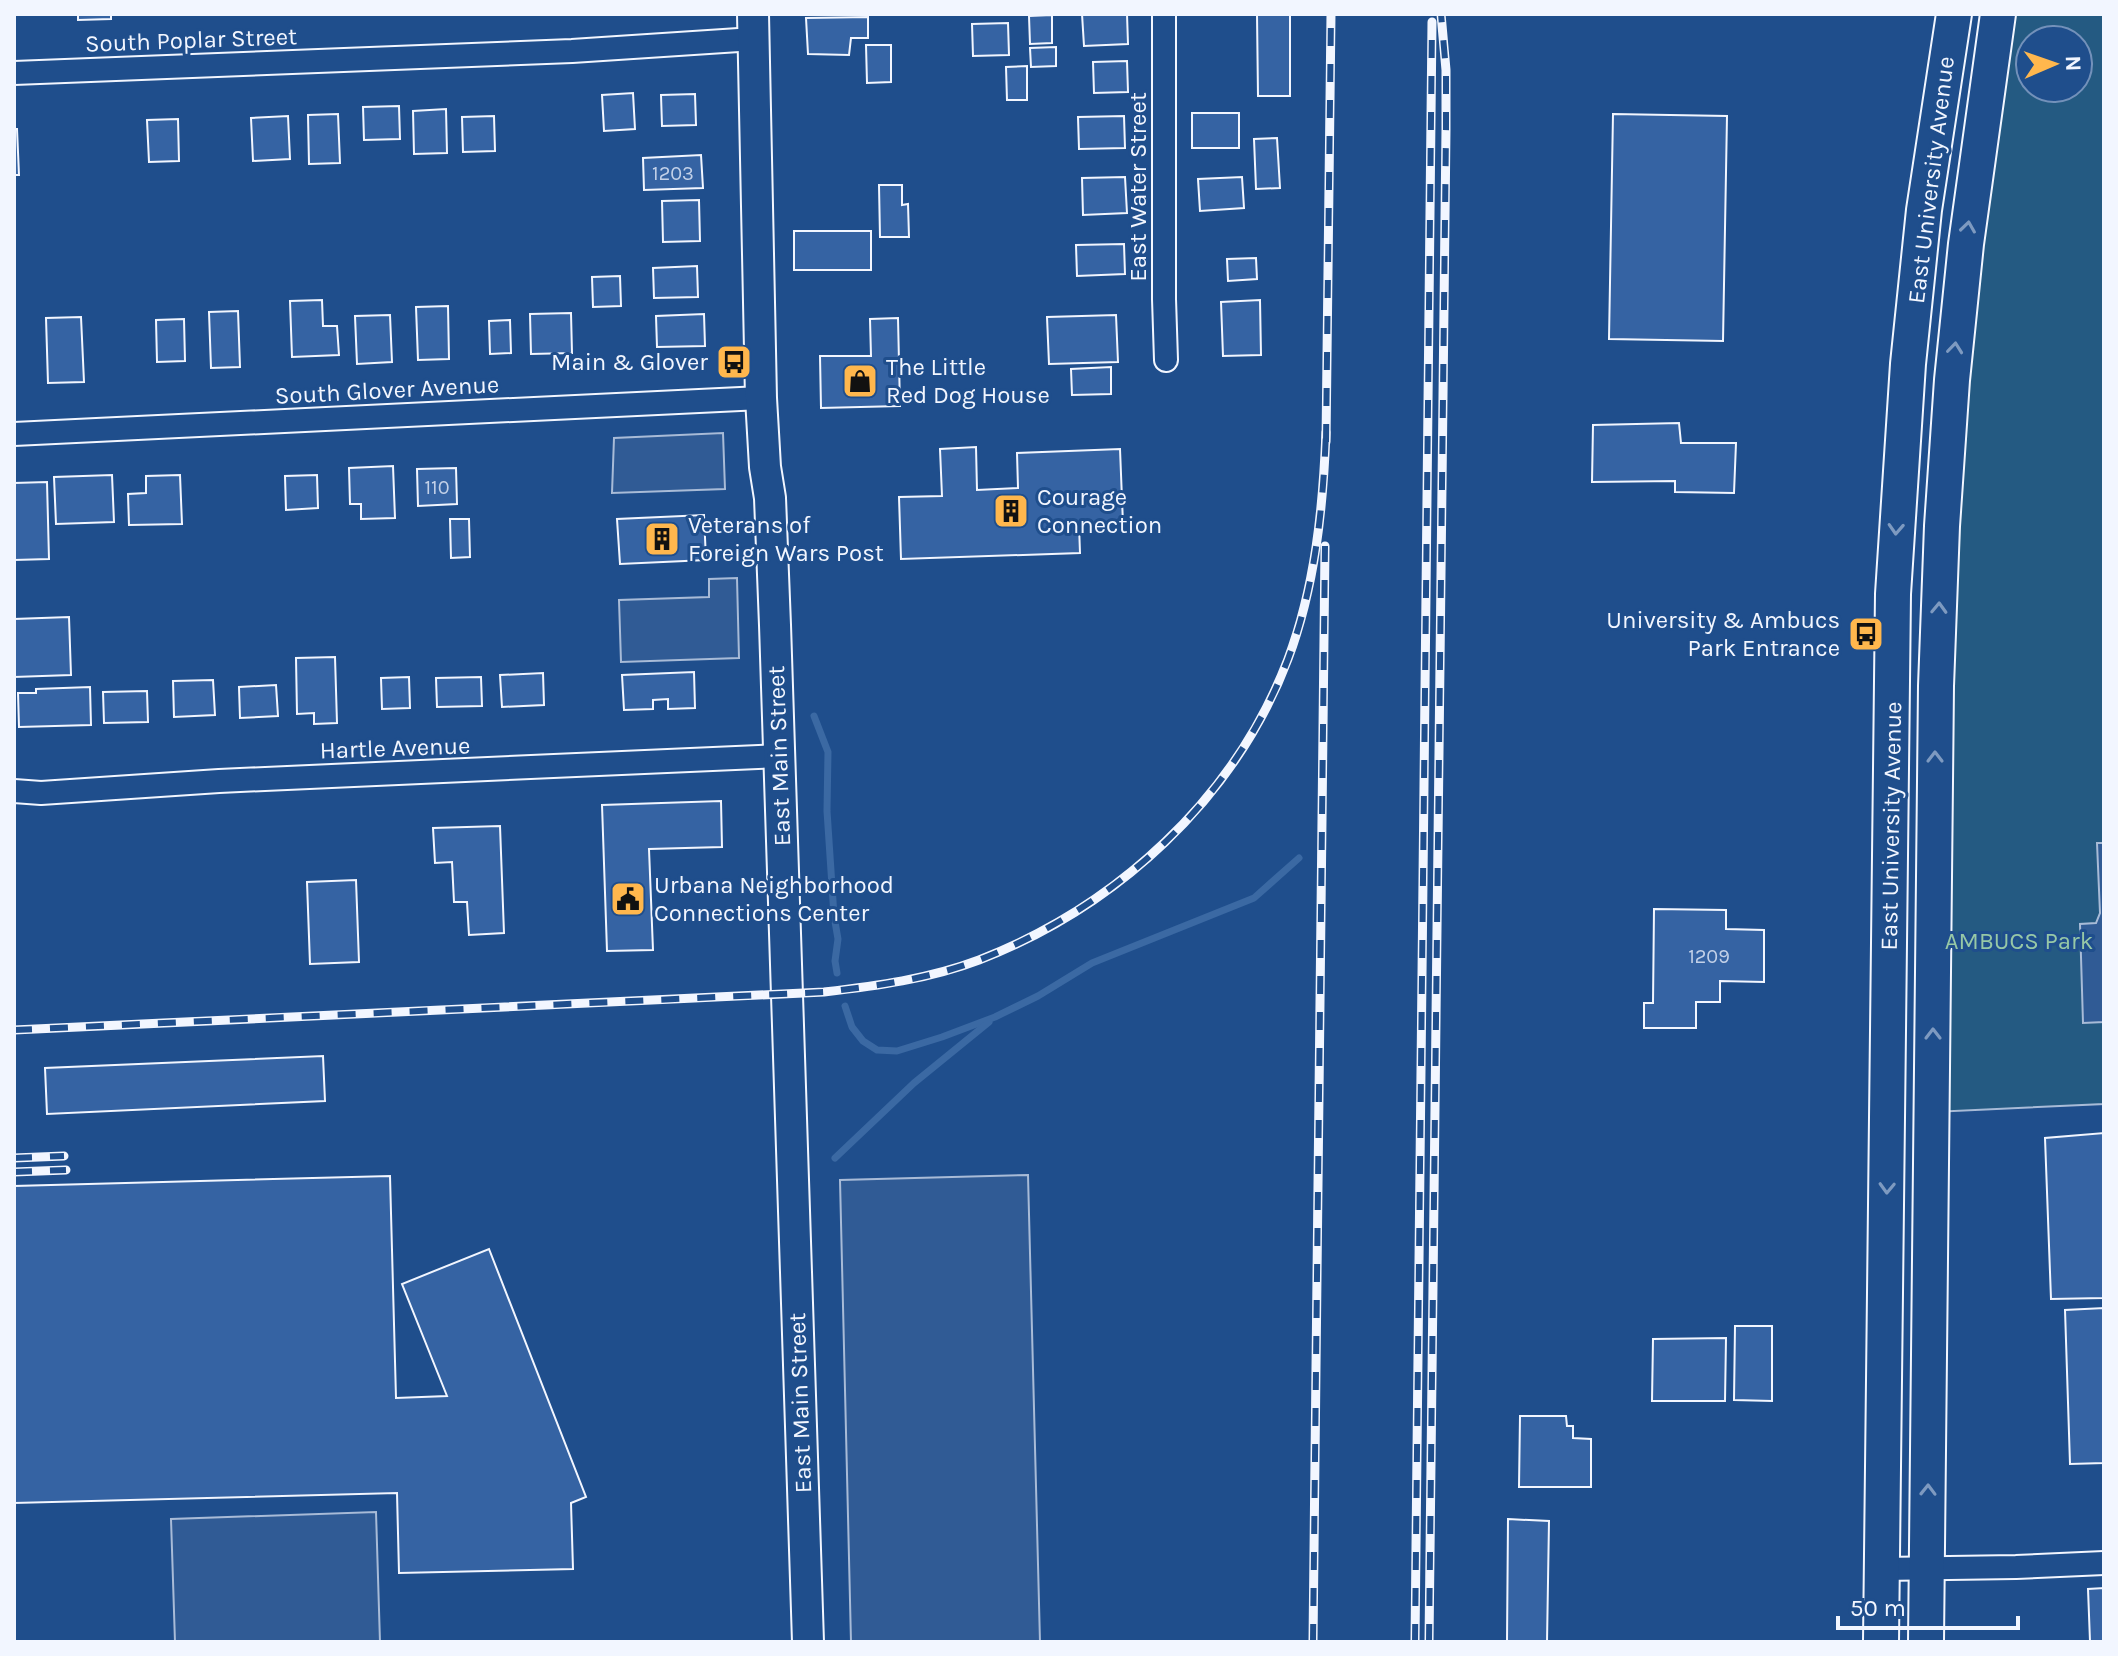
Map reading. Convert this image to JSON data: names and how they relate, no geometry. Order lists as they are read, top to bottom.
{
  "streets": {
    "main road": ["East University Avenue", "East Main Street"],
    "street": [
      "South Poplar Street",
      "East Water Street",
      "South Glover Avenue",
      "Hartle Avenue"
    ]
  },
  "crossings": [
    ["South Poplar Street", "East Main Street"],
    ["South Glover Avenue", "East Main Street"],
    ["Hartle Avenue", "East Main Street"]
  ],
  "parks": ["AMBUCS Park"],
  "places": {
    "bus stop": ["Main & Glover", "University & Ambucs Park Entrance"],
    "shop": ["The Little Red Dog House"],
    "building": ["Courage Connection", "Veterans of Foreign Wars Post"],
    "public building": ["Urbana Neighborhood Connections Center"]
  },
  "house_numbers": ["1203", "110", "1209"],
  "scale_bar": "50 m",
  "north": "right"
}
